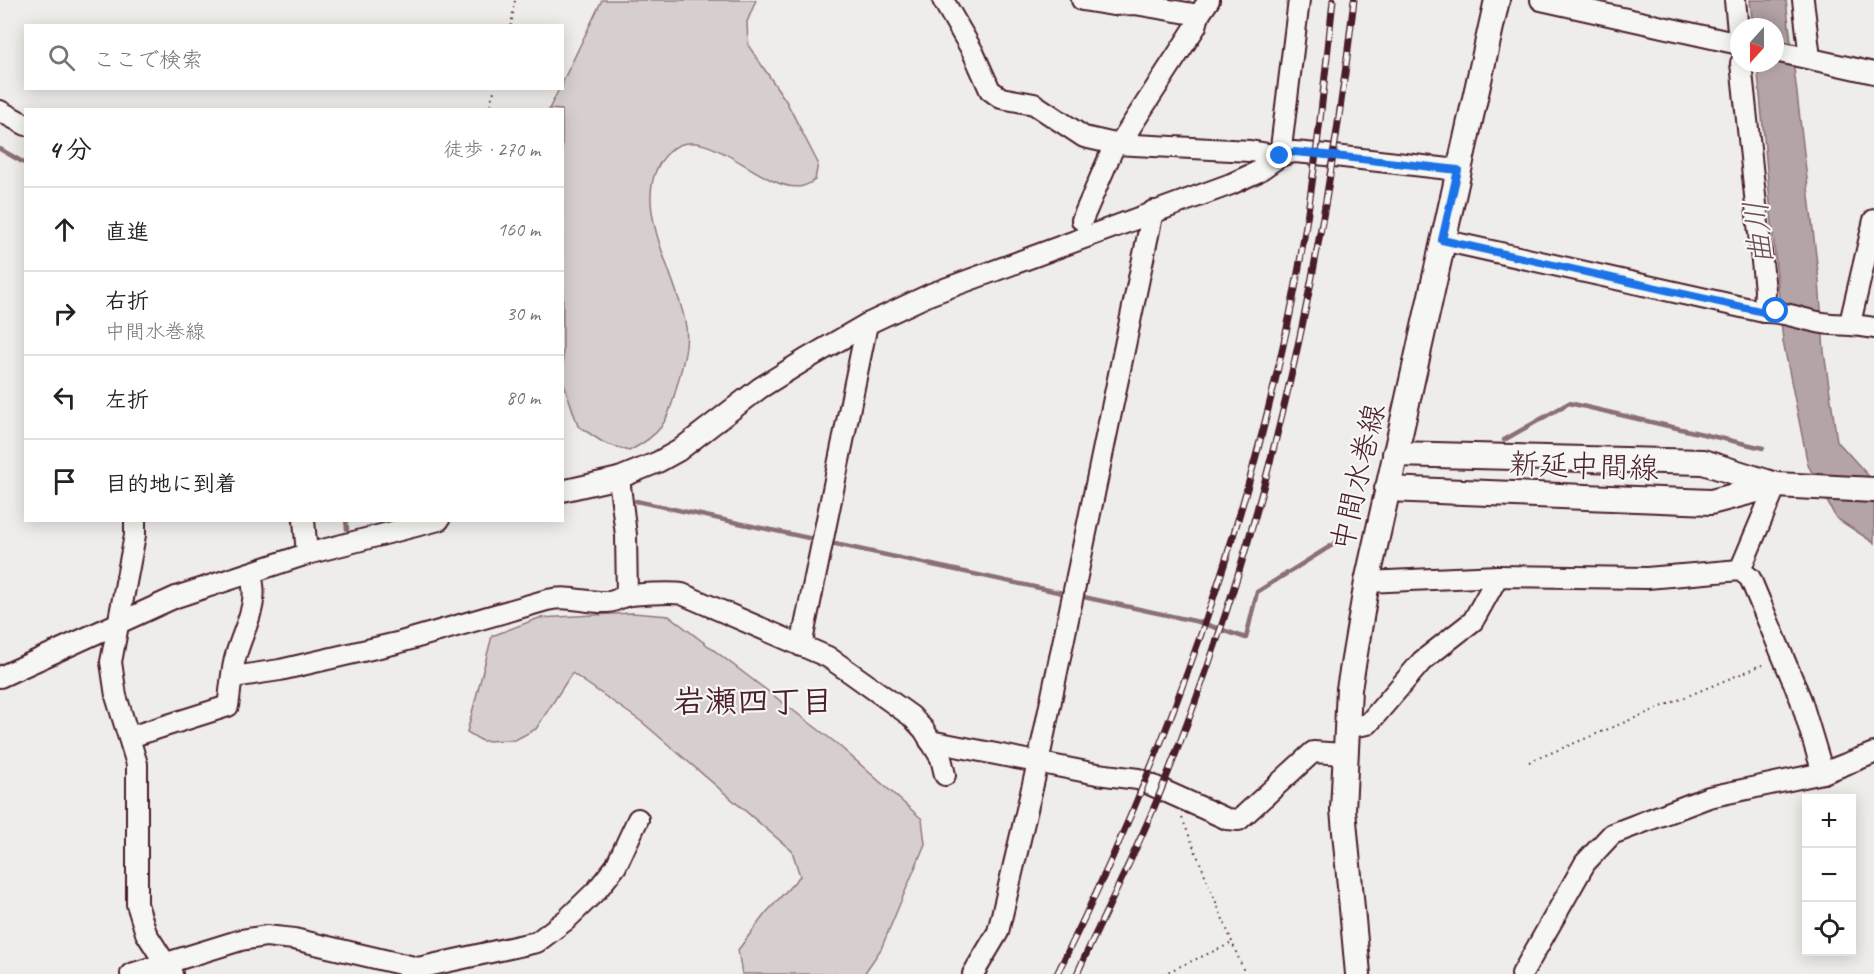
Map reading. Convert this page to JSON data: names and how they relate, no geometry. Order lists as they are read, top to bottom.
{
  "streets": {
    "main road": ["新延中間線", "中間水巻線"]
  },
  "crossings": [
    ["新延中間線", "中間水巻線"]
  ],
  "districts": ["岩瀬四丁目"],
  "water": ["曲川"],
  "north": "bottom",
  "page": {
    "search": "ここで検索",
    "heading": ["4 分", "徒歩 · 270 m"],
    "list": [
      ["直進", "160 m"],
      ["右折", "中間水巻線", "30 m"],
      ["左折", "80 m"],
      "目的地に到着"
    ],
    "map_buttons": ["+", "−"]
  }
}
